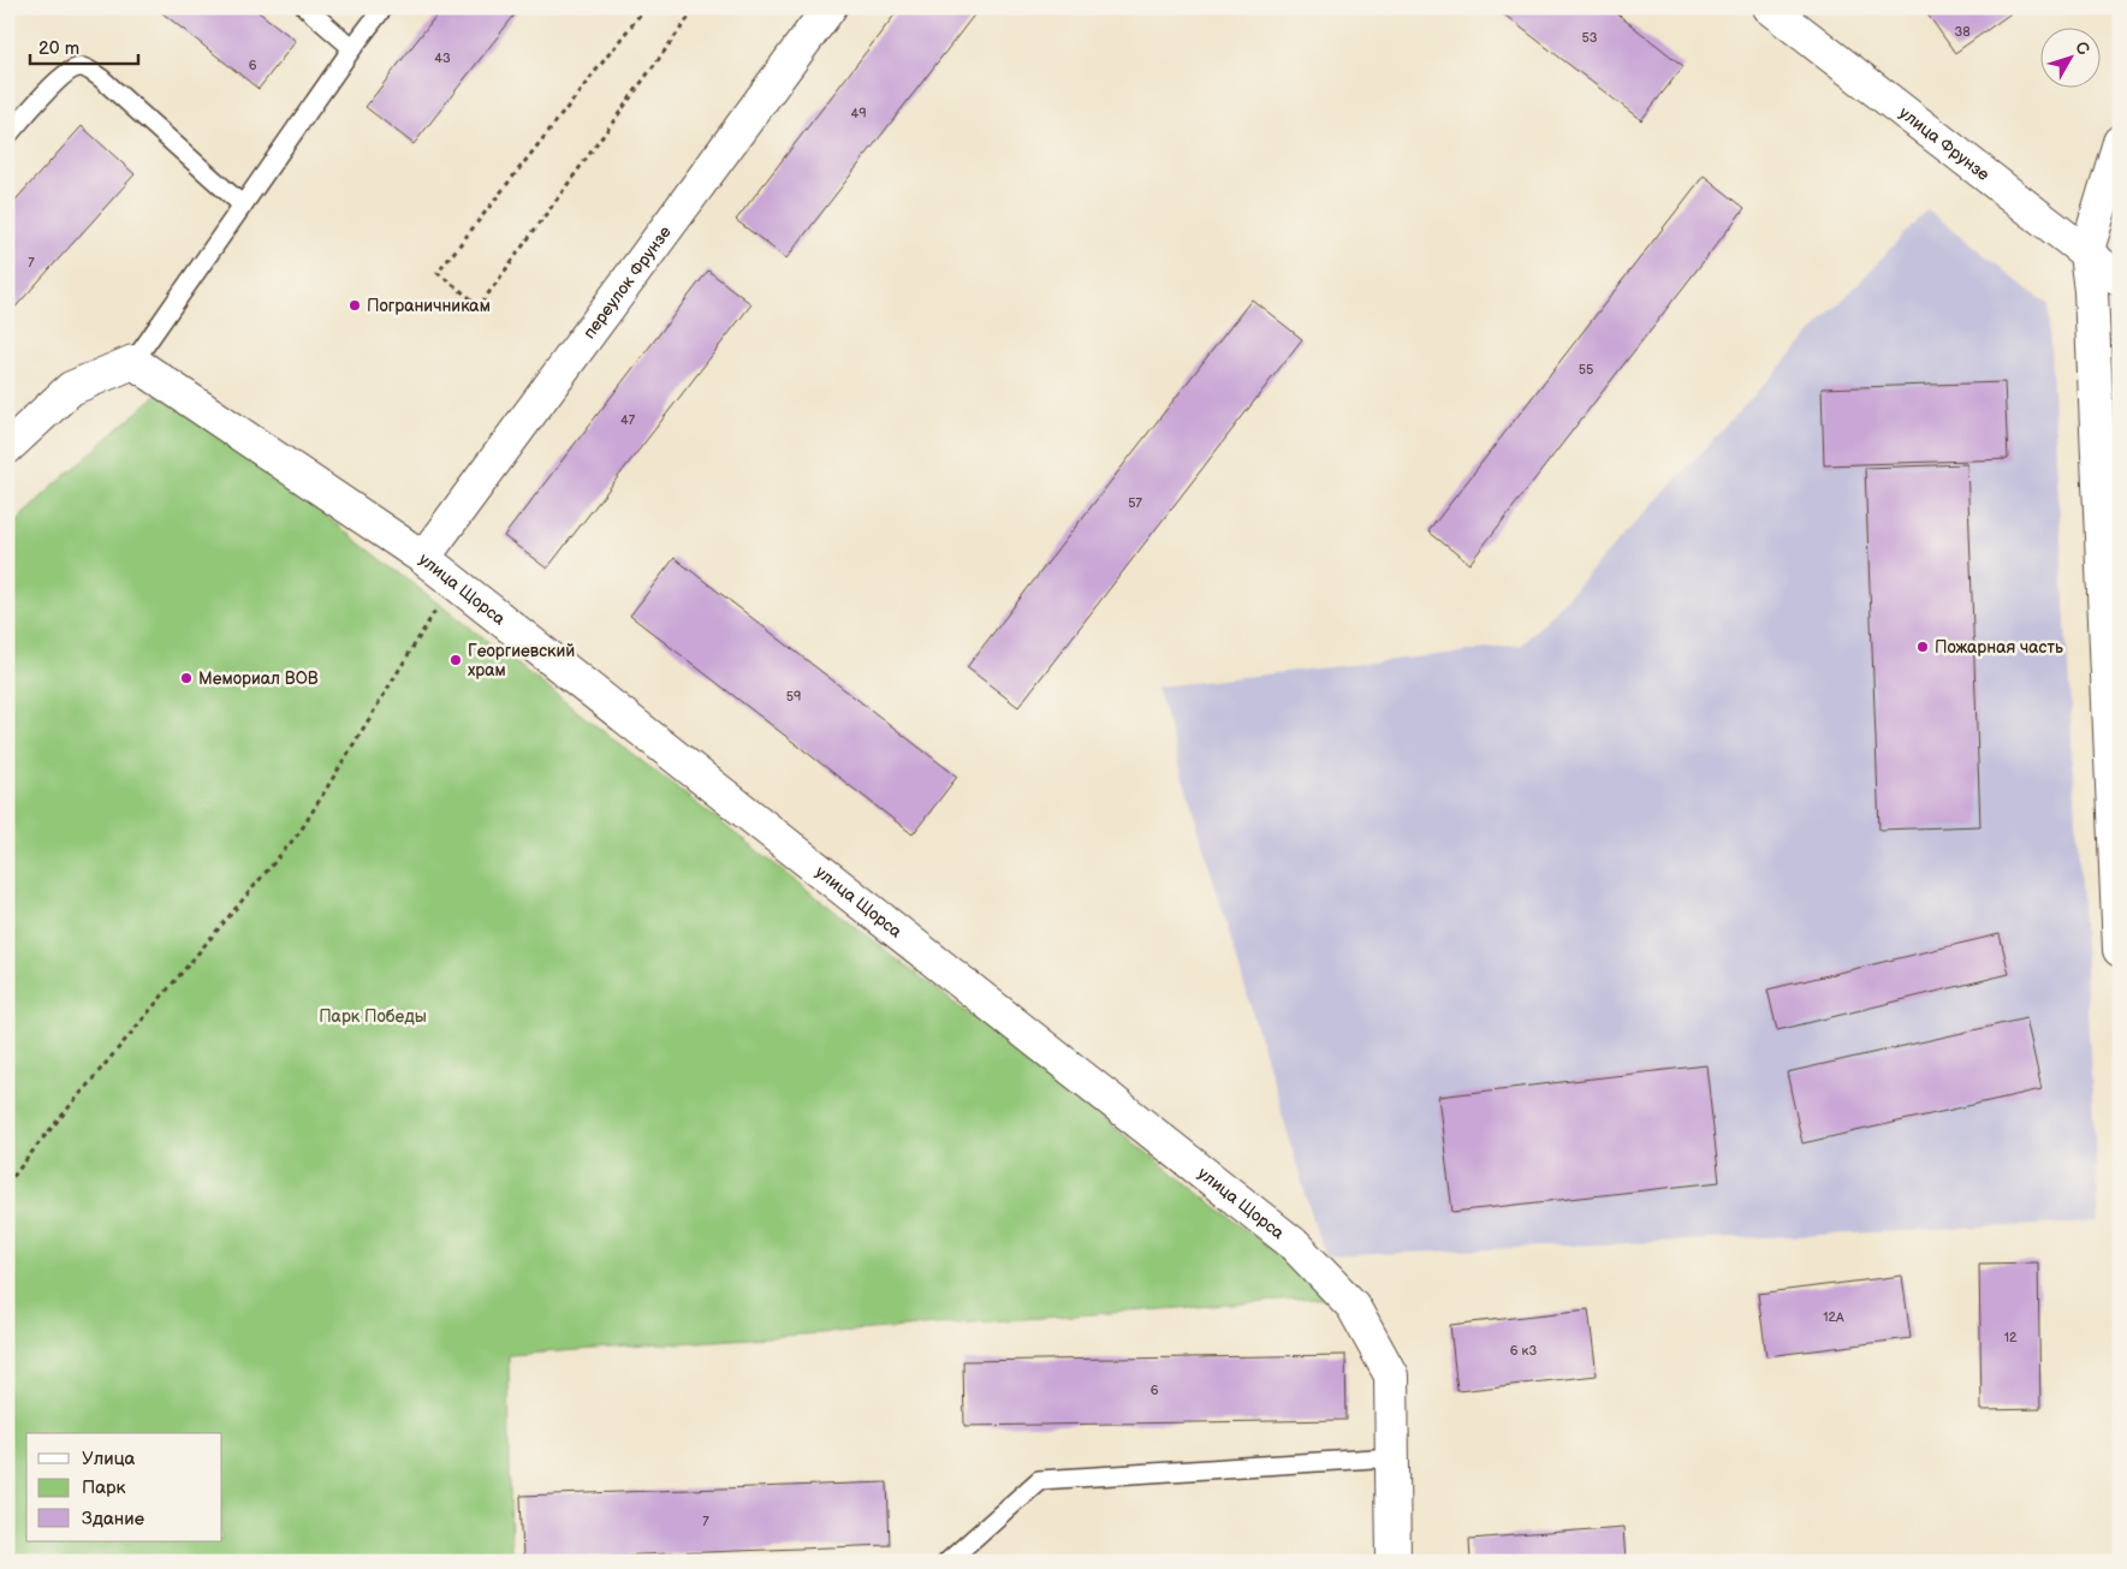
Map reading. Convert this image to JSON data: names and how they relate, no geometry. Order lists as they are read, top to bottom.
{
  "streets": {
    "street": ["улица Фрунзе", "переулок Фрунзе", "улица Щорса"]
  },
  "crossings": [
    ["переулок Фрунзе", "улица Щорса"]
  ],
  "parks": ["Парк Победы"],
  "places": [
    "Пограничникам",
    "Пожарная часть",
    "Георгиевский храм",
    "Мемориал ВОВ"
  ],
  "house_numbers": [
    "38",
    "53",
    "43",
    "6",
    "49",
    "7",
    "55",
    "47",
    "57",
    "59",
    "12А",
    "12",
    "6 к3",
    "6",
    "7"
  ],
  "legend": ["Улица", "Парк", "Здание"],
  "scale_bar": "20 m",
  "north": "top right"
}
